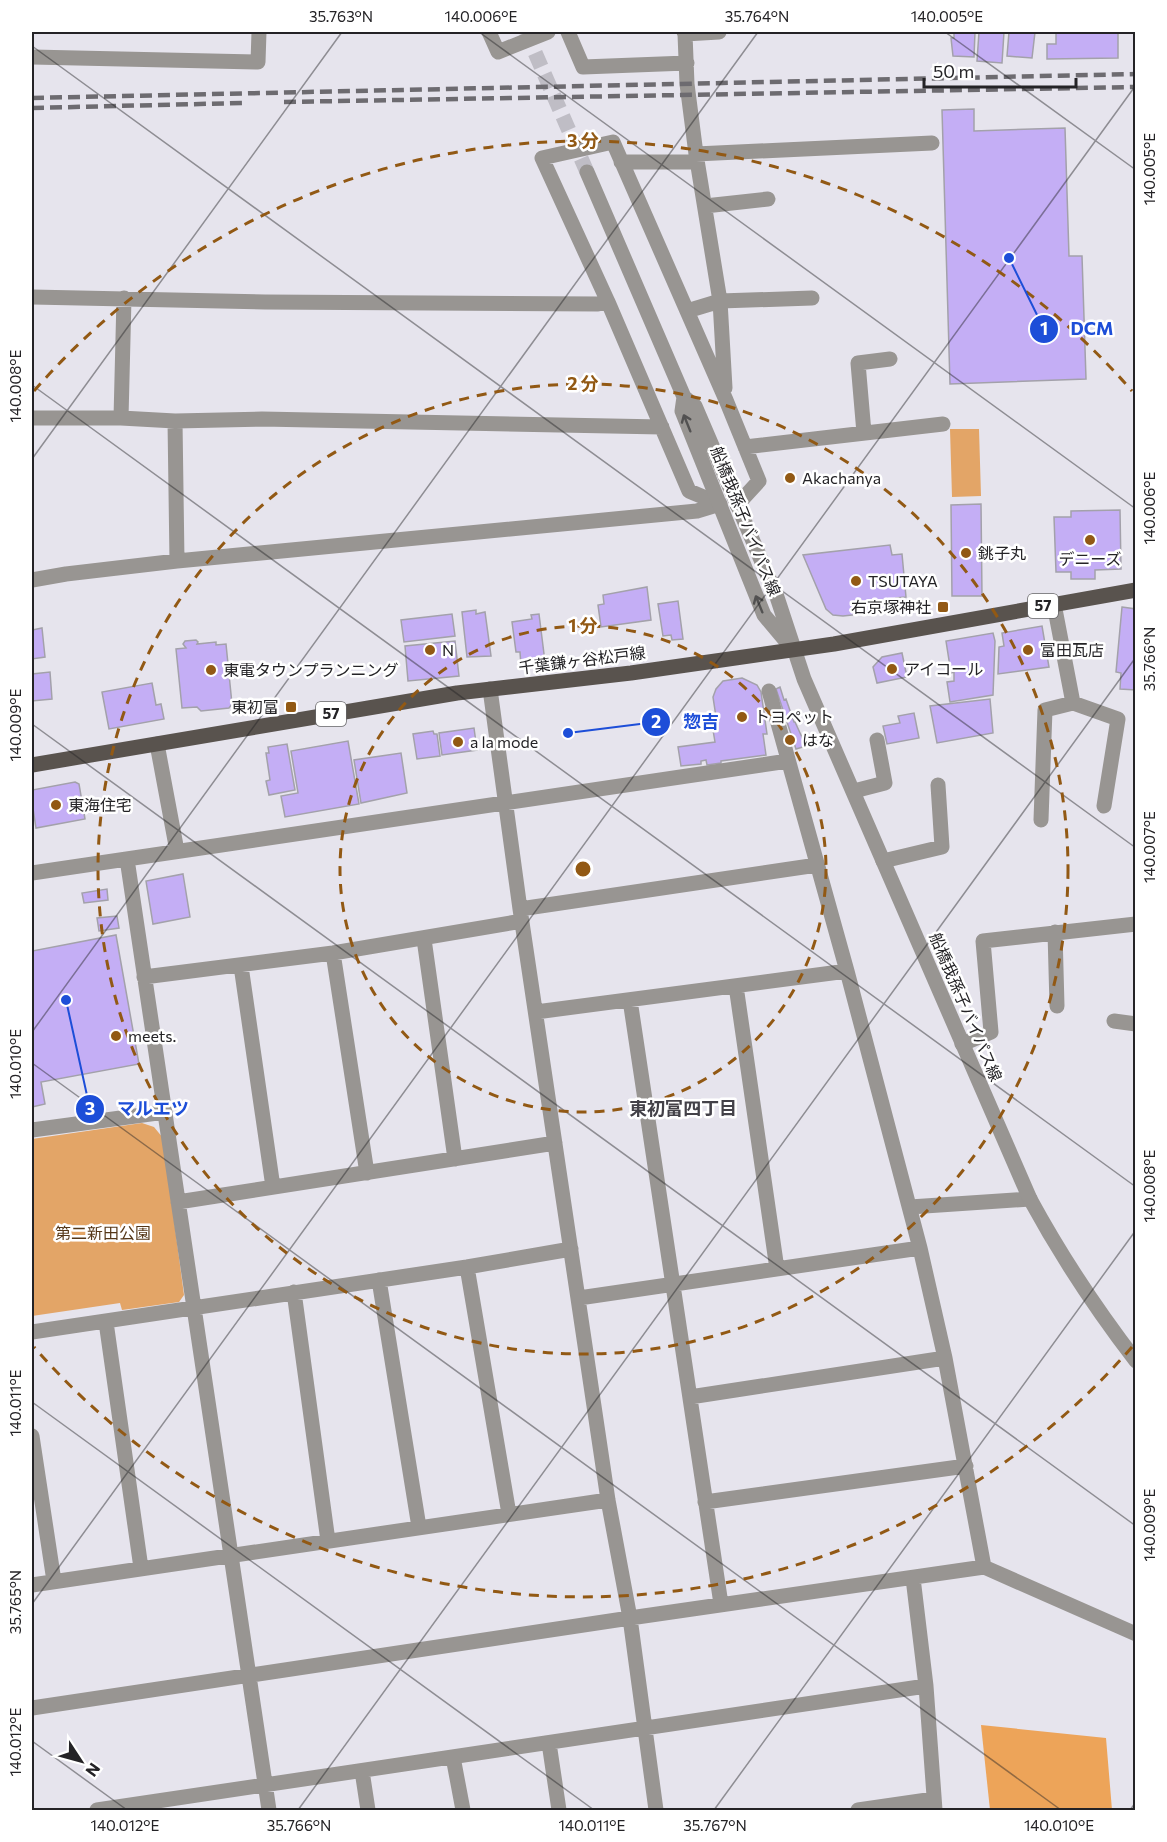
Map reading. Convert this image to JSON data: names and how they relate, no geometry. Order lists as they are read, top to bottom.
{
  "streets": {
    "main road": ["57", "千葉鎌ヶ谷松戸線"],
    "street": ["船橋我孫子バイパス線"]
  },
  "crossings": [
    ["船橋我孫子バイパス線", "千葉鎌ヶ谷松戸線"]
  ],
  "districts": ["東初富四丁目"],
  "parks": ["第二新田公園"],
  "places": {
    "other": [
      "DCM",
      "Akachanya",
      "デニーズ",
      "銚子丸",
      "TSUTAYA",
      "N",
      "富田瓦店",
      "アイコール",
      "東電タウンプランニング",
      "トヨペット",
      "惣吉",
      "はな",
      "a la mode",
      "東海住宅",
      "マルエツ",
      "meets."
    ],
    "transit": ["右京塚神社", "東初富"]
  },
  "scale_bar": "50 m",
  "north": "bottom right",
  "coordinates": [
    "35.763°N",
    "140.006°E",
    "35.764°N",
    "140.005°E",
    "140.008°E",
    "35.766°N",
    "140.009°E",
    "140.007°E",
    "140.010°E",
    "140.011°E",
    "35.765°N",
    "140.012°E",
    "35.767°N"
  ],
  "rings": ["3 分", "2 分", "1 分"]
}
